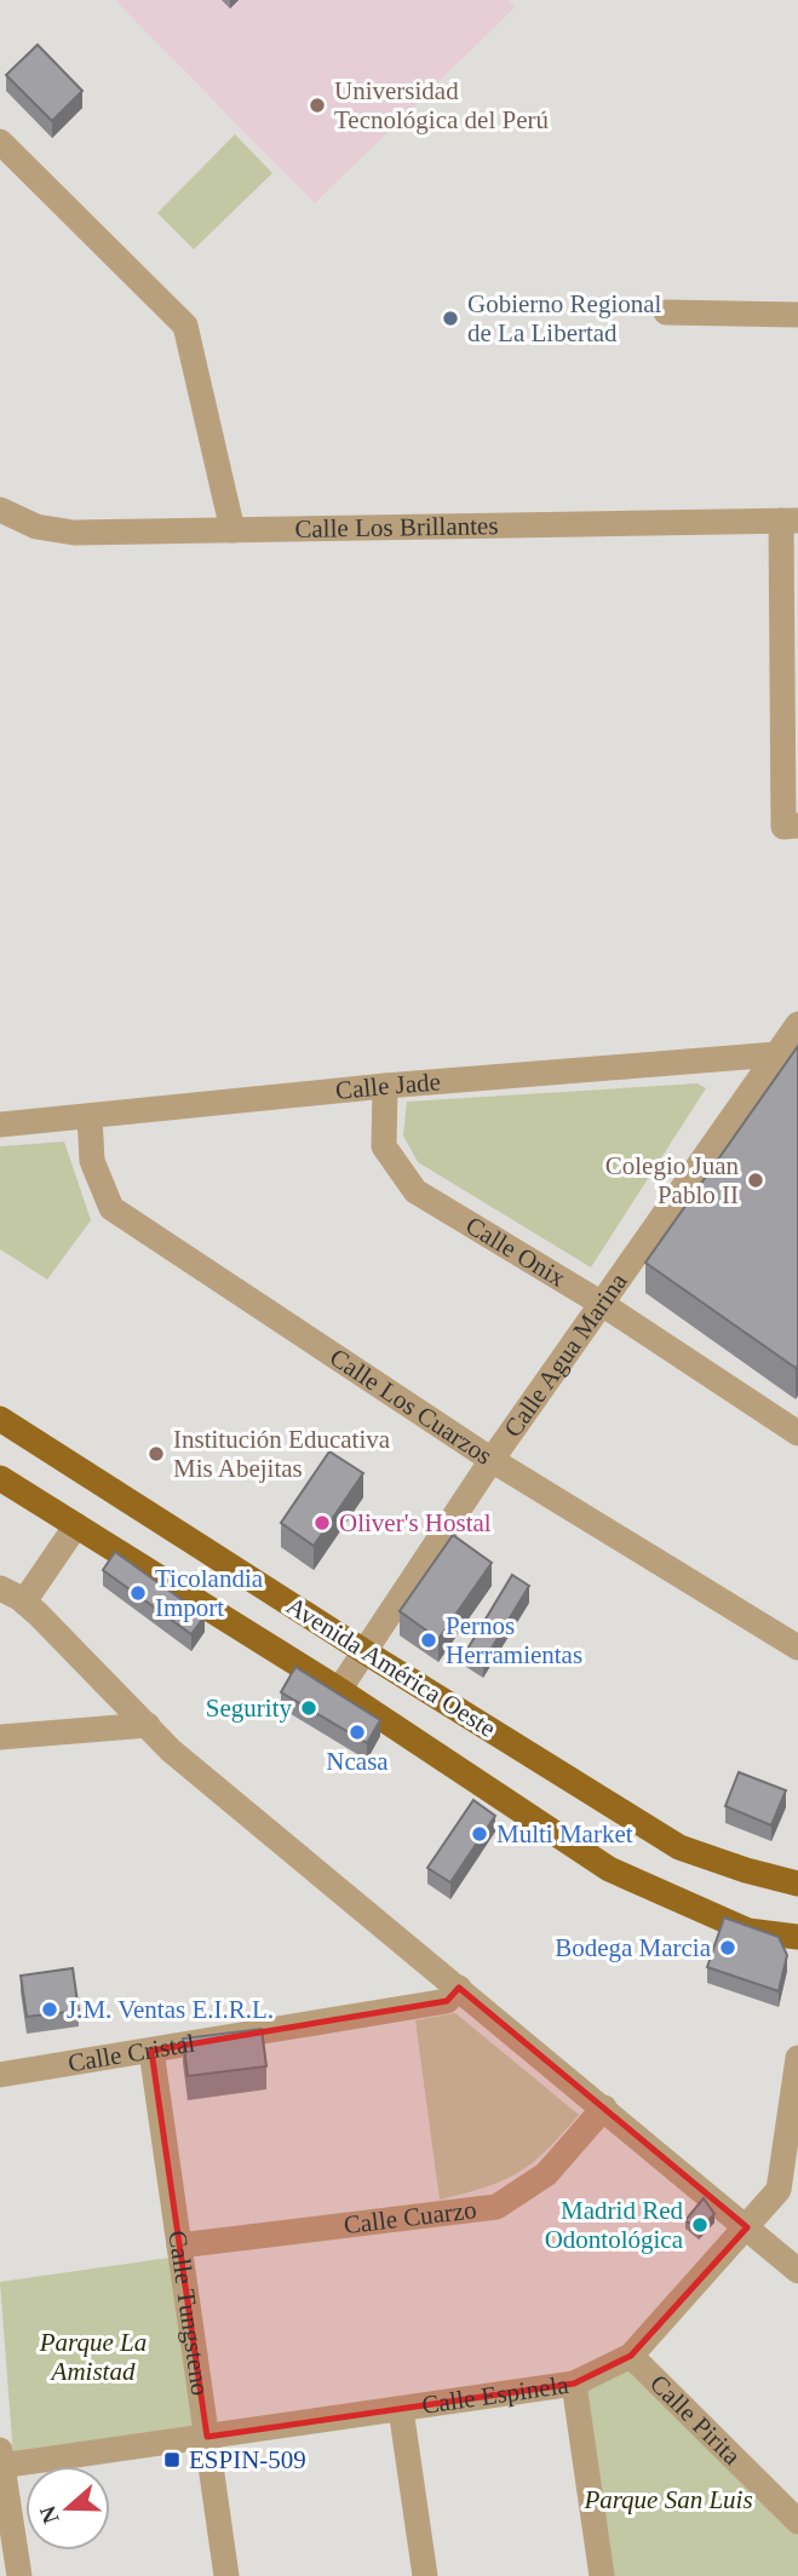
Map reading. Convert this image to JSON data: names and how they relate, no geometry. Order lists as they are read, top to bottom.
{
  "streets": {
    "main road": ["Avenida América Oeste"],
    "street": [
      "Calle Los Brillantes",
      "Calle Jade",
      "Calle Onix",
      "Calle Agua Marina",
      "Calle Los Cuarzos",
      "Calle Cristal",
      "Calle Cuarzo",
      "Calle Tungsteno",
      "Calle Espinela",
      "Calle Pirita"
    ]
  },
  "crossings": [
    ["Calle Jade", "Calle Onix"],
    ["Calle Jade", "Calle Agua Marina"],
    ["Calle Jade", "Calle Los Cuarzos"],
    ["Calle Onix", "Calle Agua Marina"],
    ["Calle Agua Marina", "Calle Los Cuarzos"],
    ["Calle Agua Marina", "Avenida América Oeste"],
    ["Calle Cristal", "Calle Tungsteno"],
    ["Calle Cuarzo", "Calle Tungsteno"],
    ["Calle Tungsteno", "Calle Espinela"],
    ["Calle Espinela", "Calle Pirita"]
  ],
  "parks": ["Parque La Amistad", "Parque San Luis"],
  "places": {
    "other": [
      "Universidad Tecnológica del Perú",
      "Gobierno Regional de La Libertad",
      "Colegio Juan Pablo II",
      "Institución Educativa Mis Abejitas",
      "Oliver's Hostal",
      "Ticolandia Import",
      "Pernos Herramientas",
      "Segurity",
      "Ncasa",
      "Multi Market",
      "Bodega Marcia",
      "J.M. Ventas E.I.R.L.",
      "Madrid Red Odontológica"
    ],
    "transit": ["ESPIN-509"]
  },
  "north": "left"
}
